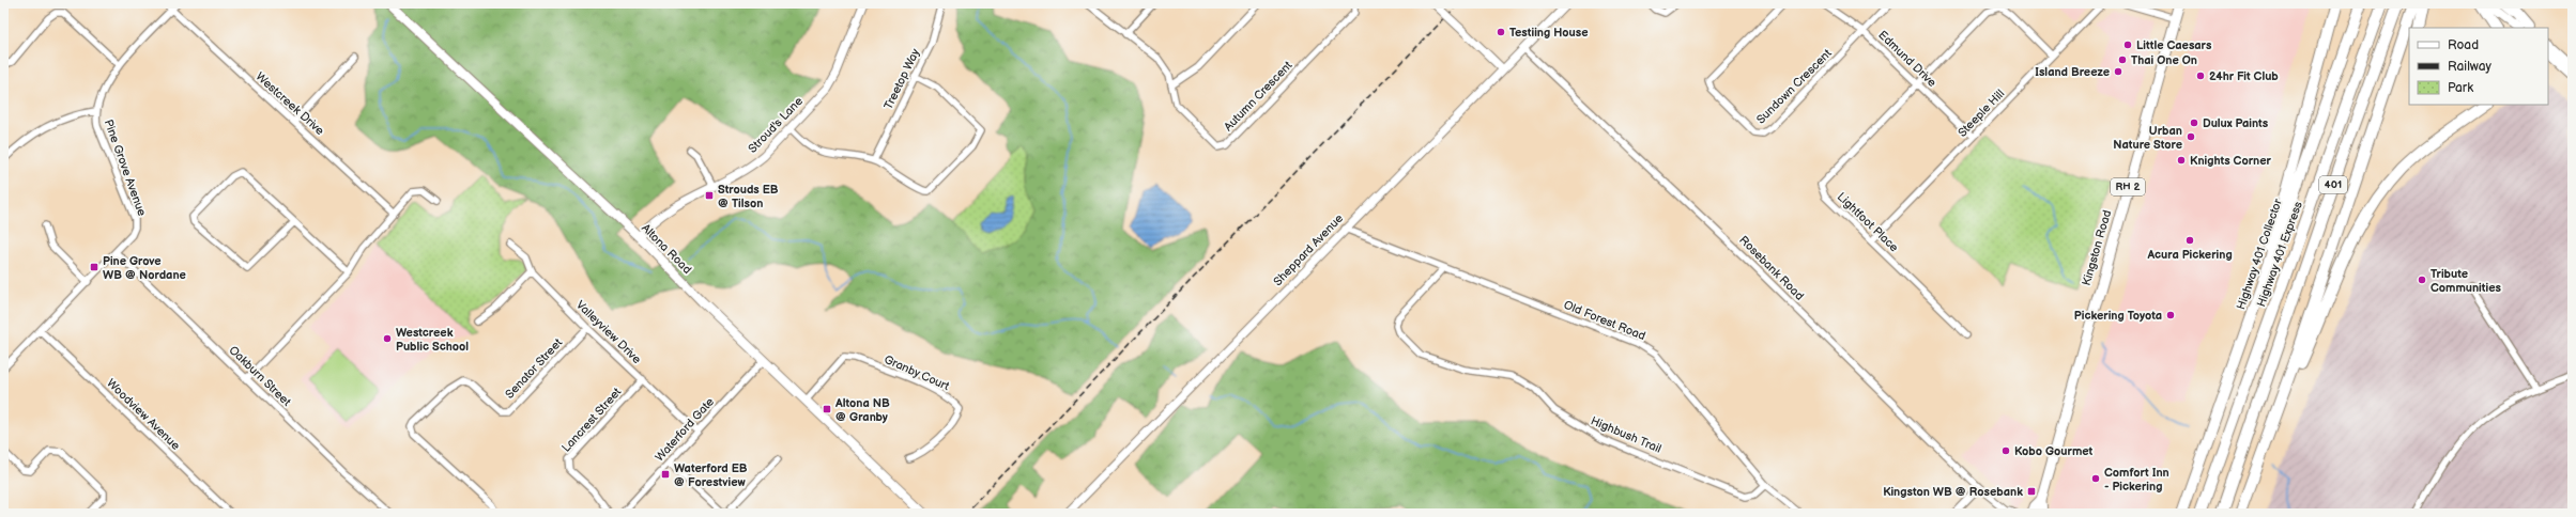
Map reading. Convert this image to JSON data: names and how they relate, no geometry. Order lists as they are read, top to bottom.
{
  "streets": {
    "highway": ["401", "Highway 401 Collector", "Highway 401 Express"],
    "main road": ["RH 2", "Kingston Road", "Altona Road"],
    "street": [
      "Edmund Drive",
      "Treetop Way",
      "Sundown Crescent",
      "Autumn Crescent",
      "Westcreek Drive",
      "Steeple Hill",
      "Stroud's Lane",
      "Pine Grove Avenue",
      "Lightfoot Place",
      "Sheppard Avenue",
      "Rosebank Road",
      "Old Forest Road",
      "Valleyview Drive",
      "Senator Street",
      "Granby Court",
      "Oakburn Street",
      "Woodview Avenue",
      "Lancrest Street",
      "Waterford Gate",
      "Highbush Trail"
    ]
  },
  "crossings": [
    ["Edmund Drive", "Sundown Crescent"],
    ["Edmund Drive", "Steeple Hill"],
    ["Edmund Drive", "Lightfoot Place"],
    ["Westcreek Drive", "Pine Grove Avenue"],
    ["Steeple Hill", "Lightfoot Place"],
    ["Stroud's Lane", "Altona Road"],
    ["Pine Grove Avenue", "Oakburn Street"],
    ["Pine Grove Avenue", "Woodview Avenue"],
    ["Altona Road", "Granby Court"],
    ["Altona Road", "Waterford Gate"],
    ["Sheppard Avenue", "Rosebank Road"],
    ["Sheppard Avenue", "Old Forest Road"],
    ["Old Forest Road", "Highbush Trail"],
    ["Valleyview Drive", "Senator Street"],
    ["Valleyview Drive", "Lancrest Street"],
    ["Valleyview Drive", "Waterford Gate"]
  ],
  "places": {
    "other": [
      "Testiing House",
      "Little Caesars",
      "Thai One On",
      "Island Breeze",
      "24hr Fit Club",
      "Dulux Paints",
      "Urban Nature Store",
      "Knights Corner",
      "Acura Pickering",
      "Tribute Communities",
      "Pickering Toyota",
      "Westcreek Public School",
      "Kobo Gourmet",
      "Comfort Inn - Pickering"
    ],
    "transit": [
      "Strouds EB @ Tilson",
      "Pine Grove WB @ Nordane",
      "Altona NB @ Granby",
      "Waterford EB @ Forestview",
      "Kingston WB @ Rosebank"
    ]
  },
  "legend": ["Road", "Railway", "Park"]
}
